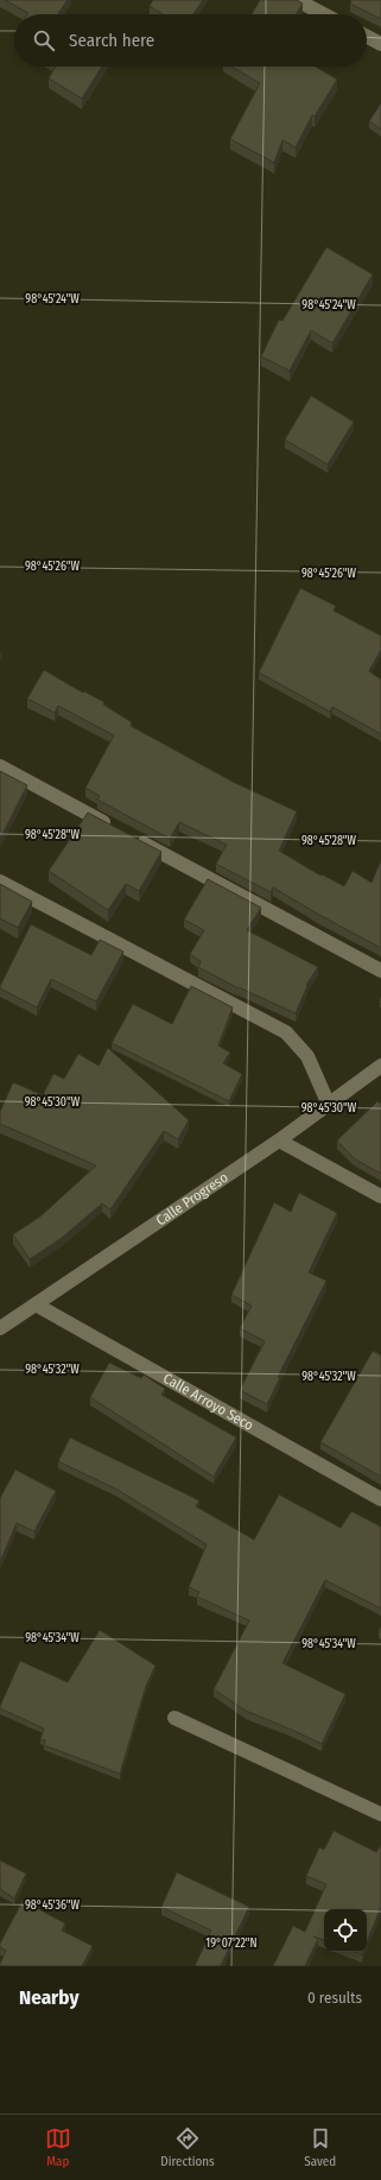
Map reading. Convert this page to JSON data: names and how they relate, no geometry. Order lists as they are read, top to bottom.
{
  "streets": {
    "street": ["Calle Progreso", "Calle Arroyo Seco"]
  },
  "crossings": [
    ["Calle Progreso", "Calle Arroyo Seco"]
  ],
  "page": {
    "search": "Search here",
    "heading": ["Nearby", "0 results"],
    "nav": ["Map", "Directions", "Saved"]
  },
  "coordinates": [
    "98°45'24\"W",
    "98°45'26\"W",
    "98°45'28\"W",
    "98°45'30\"W",
    "98°45'32\"W",
    "98°45'34\"W",
    "98°45'36\"W",
    "19°07'22\"N"
  ]
}
